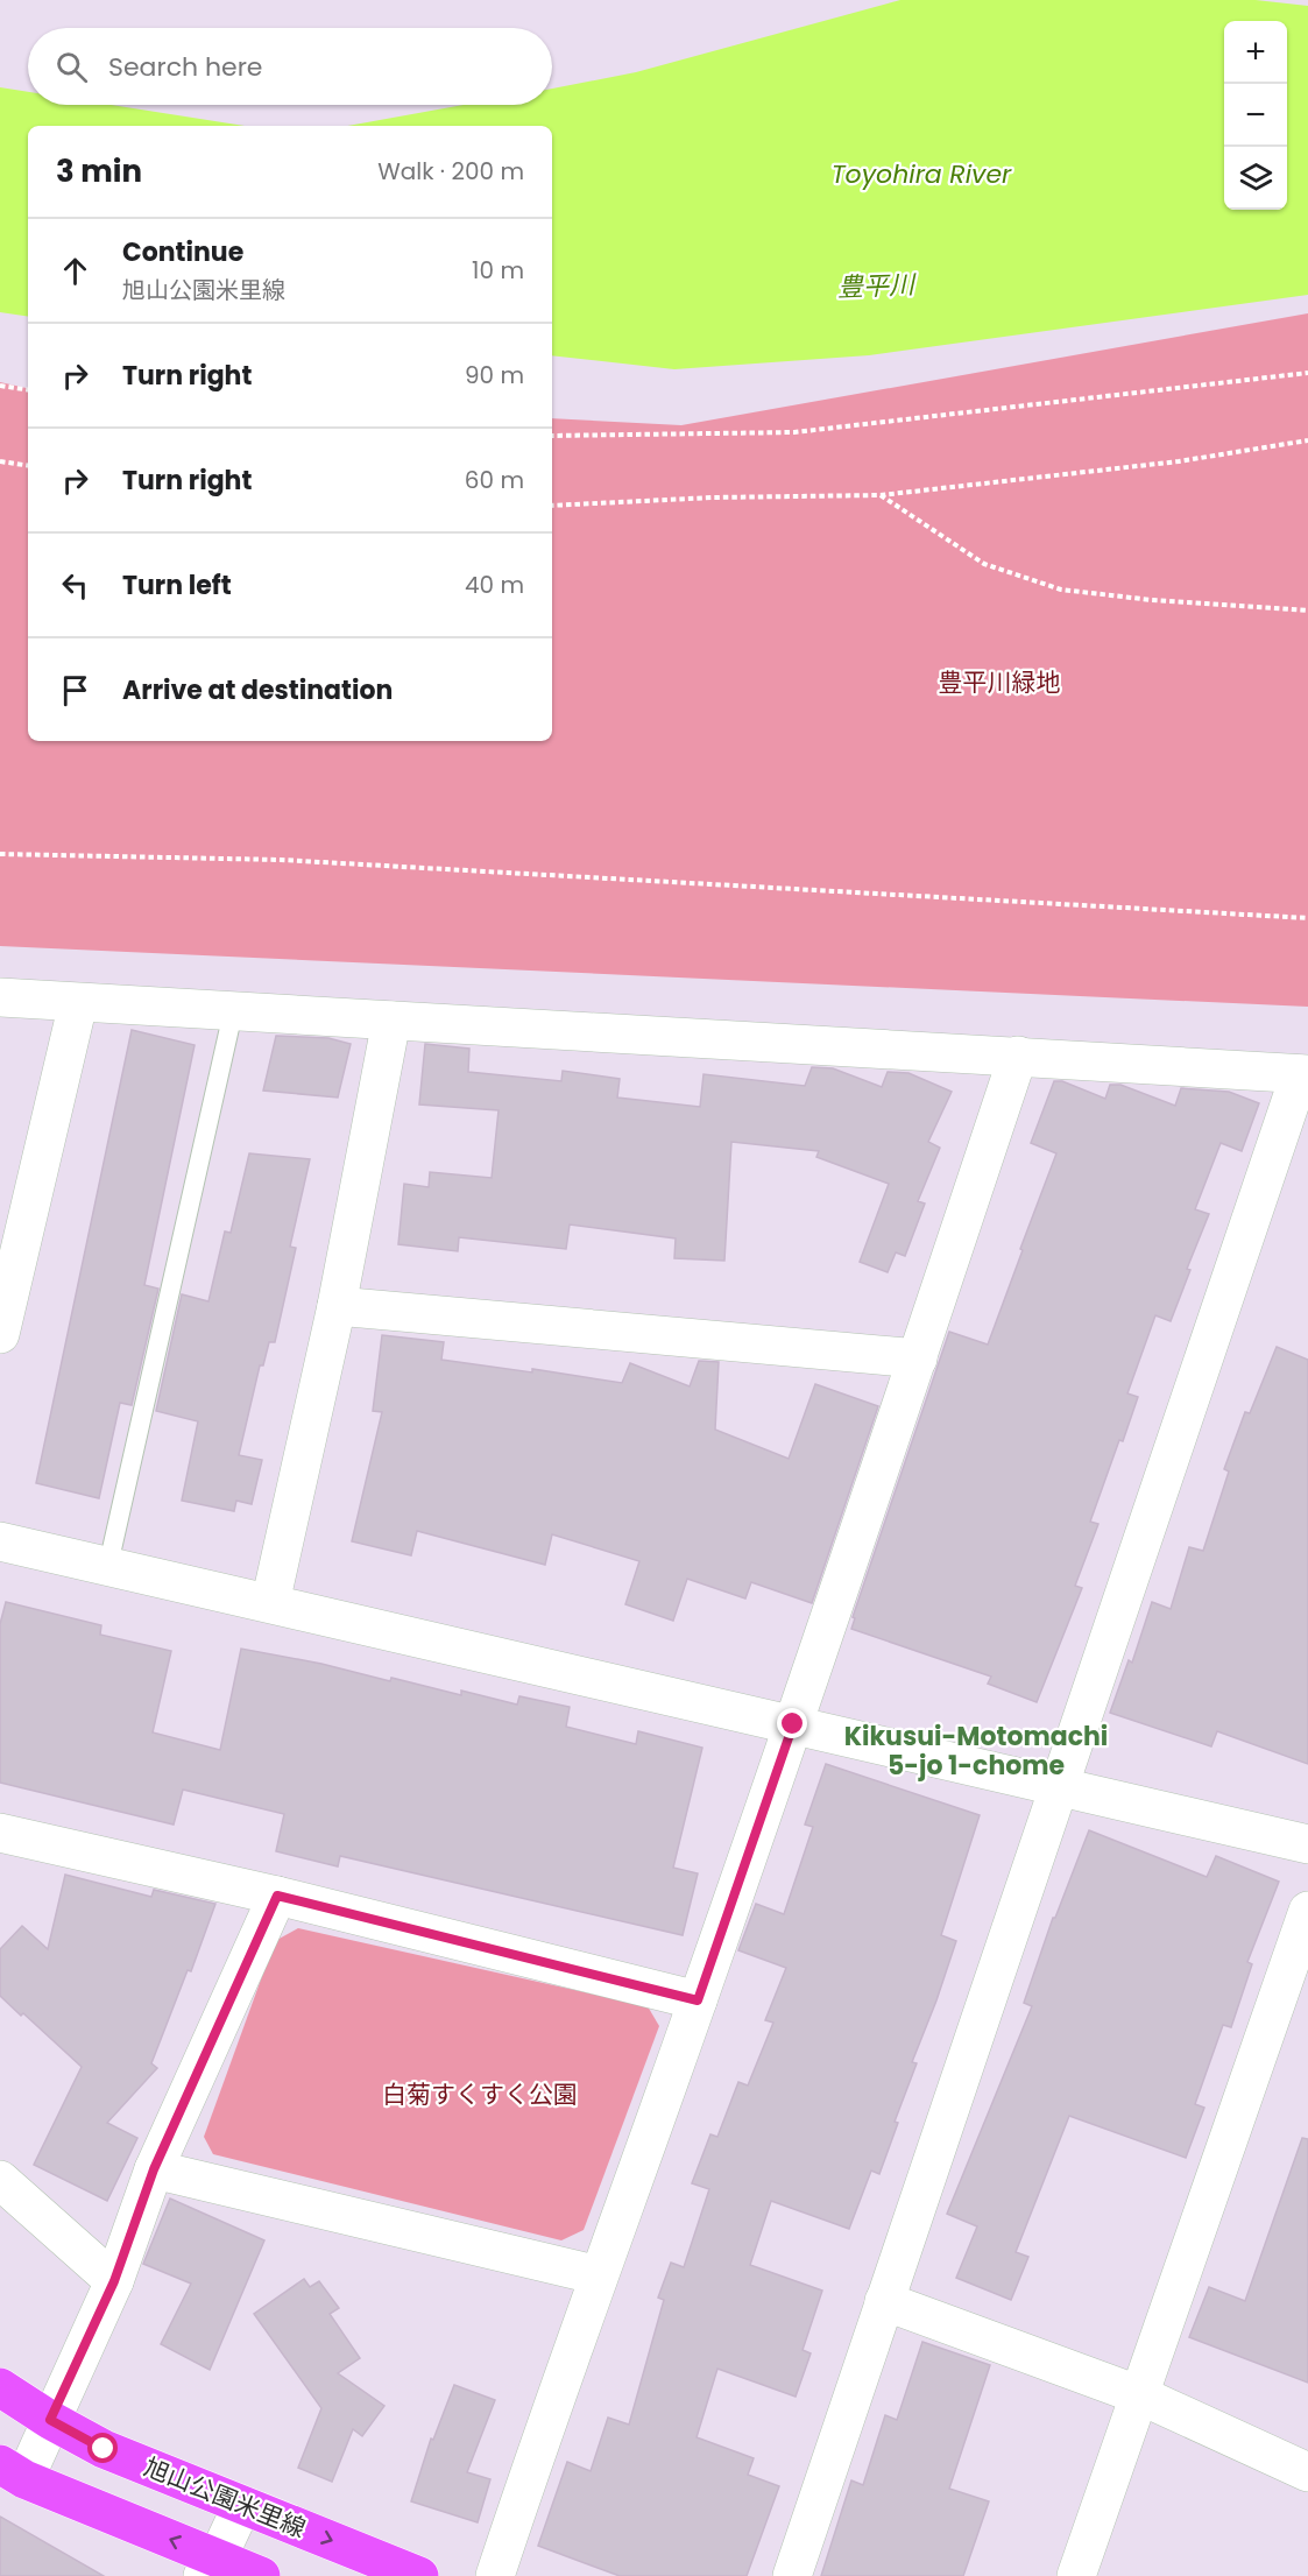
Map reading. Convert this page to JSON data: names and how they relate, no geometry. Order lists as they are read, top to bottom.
{
  "streets": {
    "main road": ["旭山公園米里線"]
  },
  "one_way": ["旭山公園米里線"],
  "districts": ["Kikusui-Motomachi 5-jo 1-chome"],
  "water": ["Toyohira River", "豊平川"],
  "parks": ["豊平川緑地", "白菊すくすく公園"],
  "page": {
    "map_buttons": ["+", "−"],
    "search": "Search here",
    "heading": ["3 min", "Walk · 200 m"],
    "list": [
      ["Continue", "旭山公園米里線", "10 m"],
      ["Turn right", "90 m"],
      ["Turn right", "60 m"],
      ["Turn left", "40 m"],
      "Arrive at destination"
    ]
  }
}
